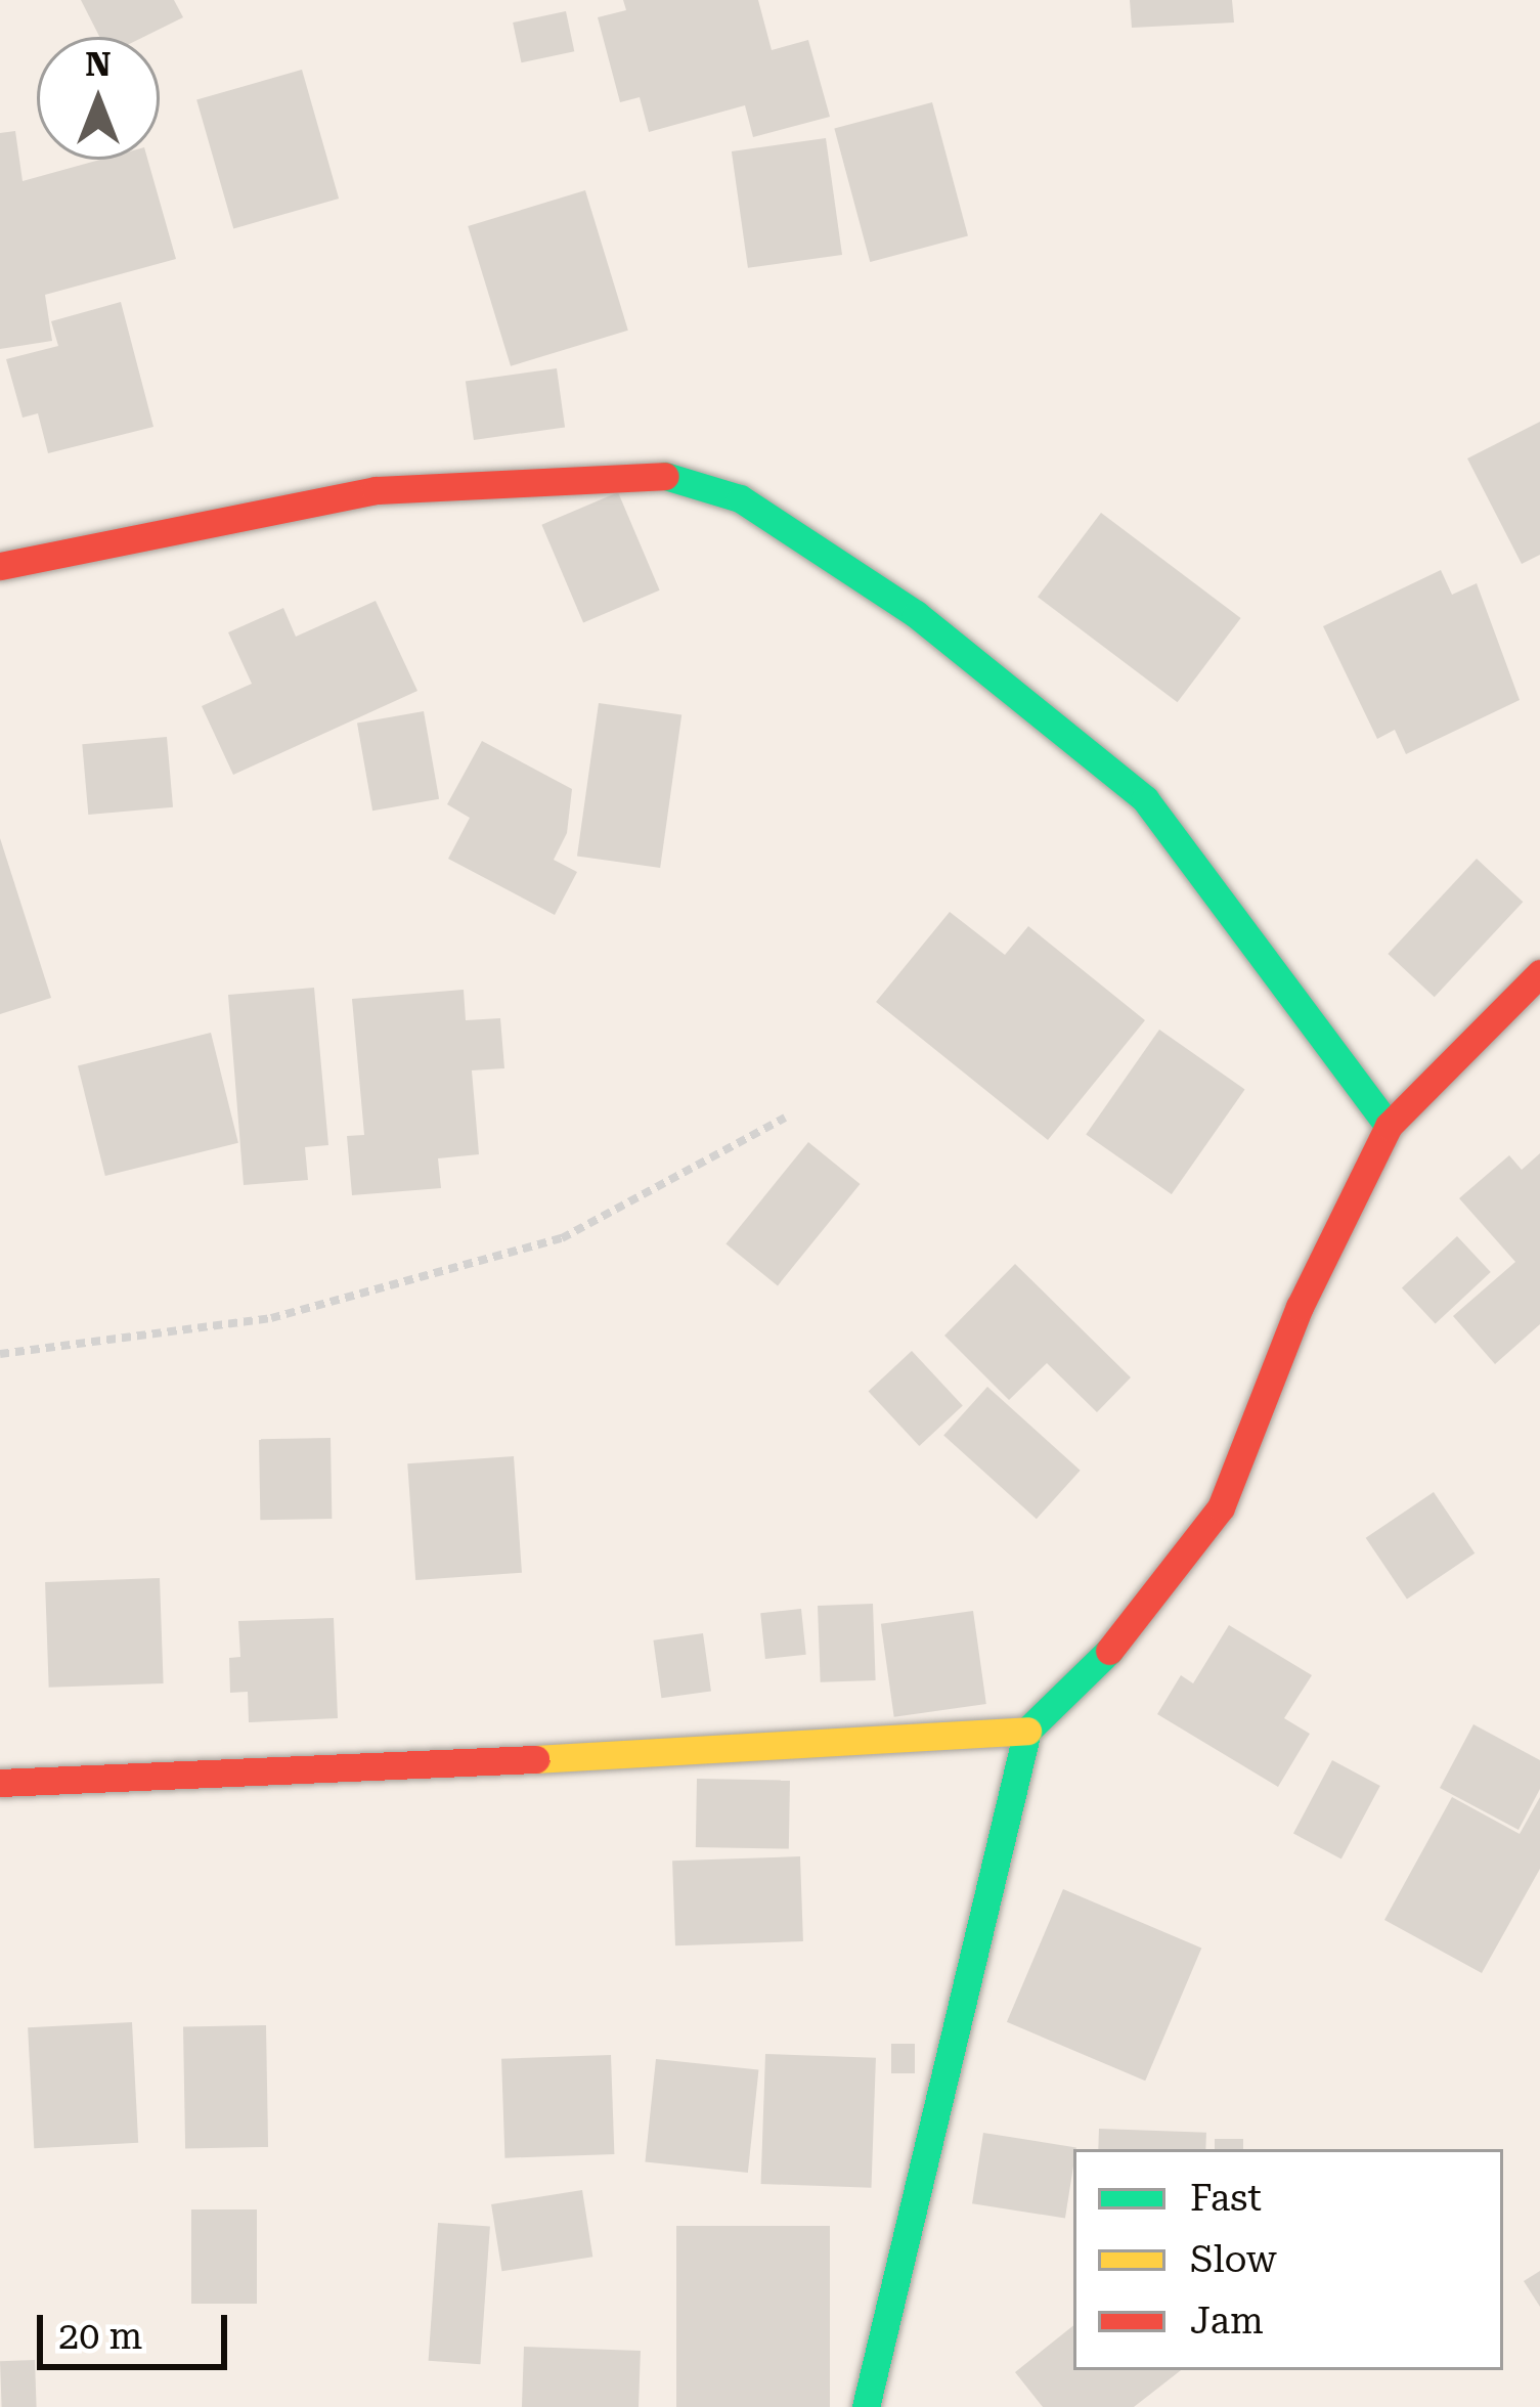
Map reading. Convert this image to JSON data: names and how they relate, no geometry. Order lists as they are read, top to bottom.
{
  "legend": ["Fast", "Slow", "Jam"],
  "scale_bar": "20 m",
  "north": "top"
}
